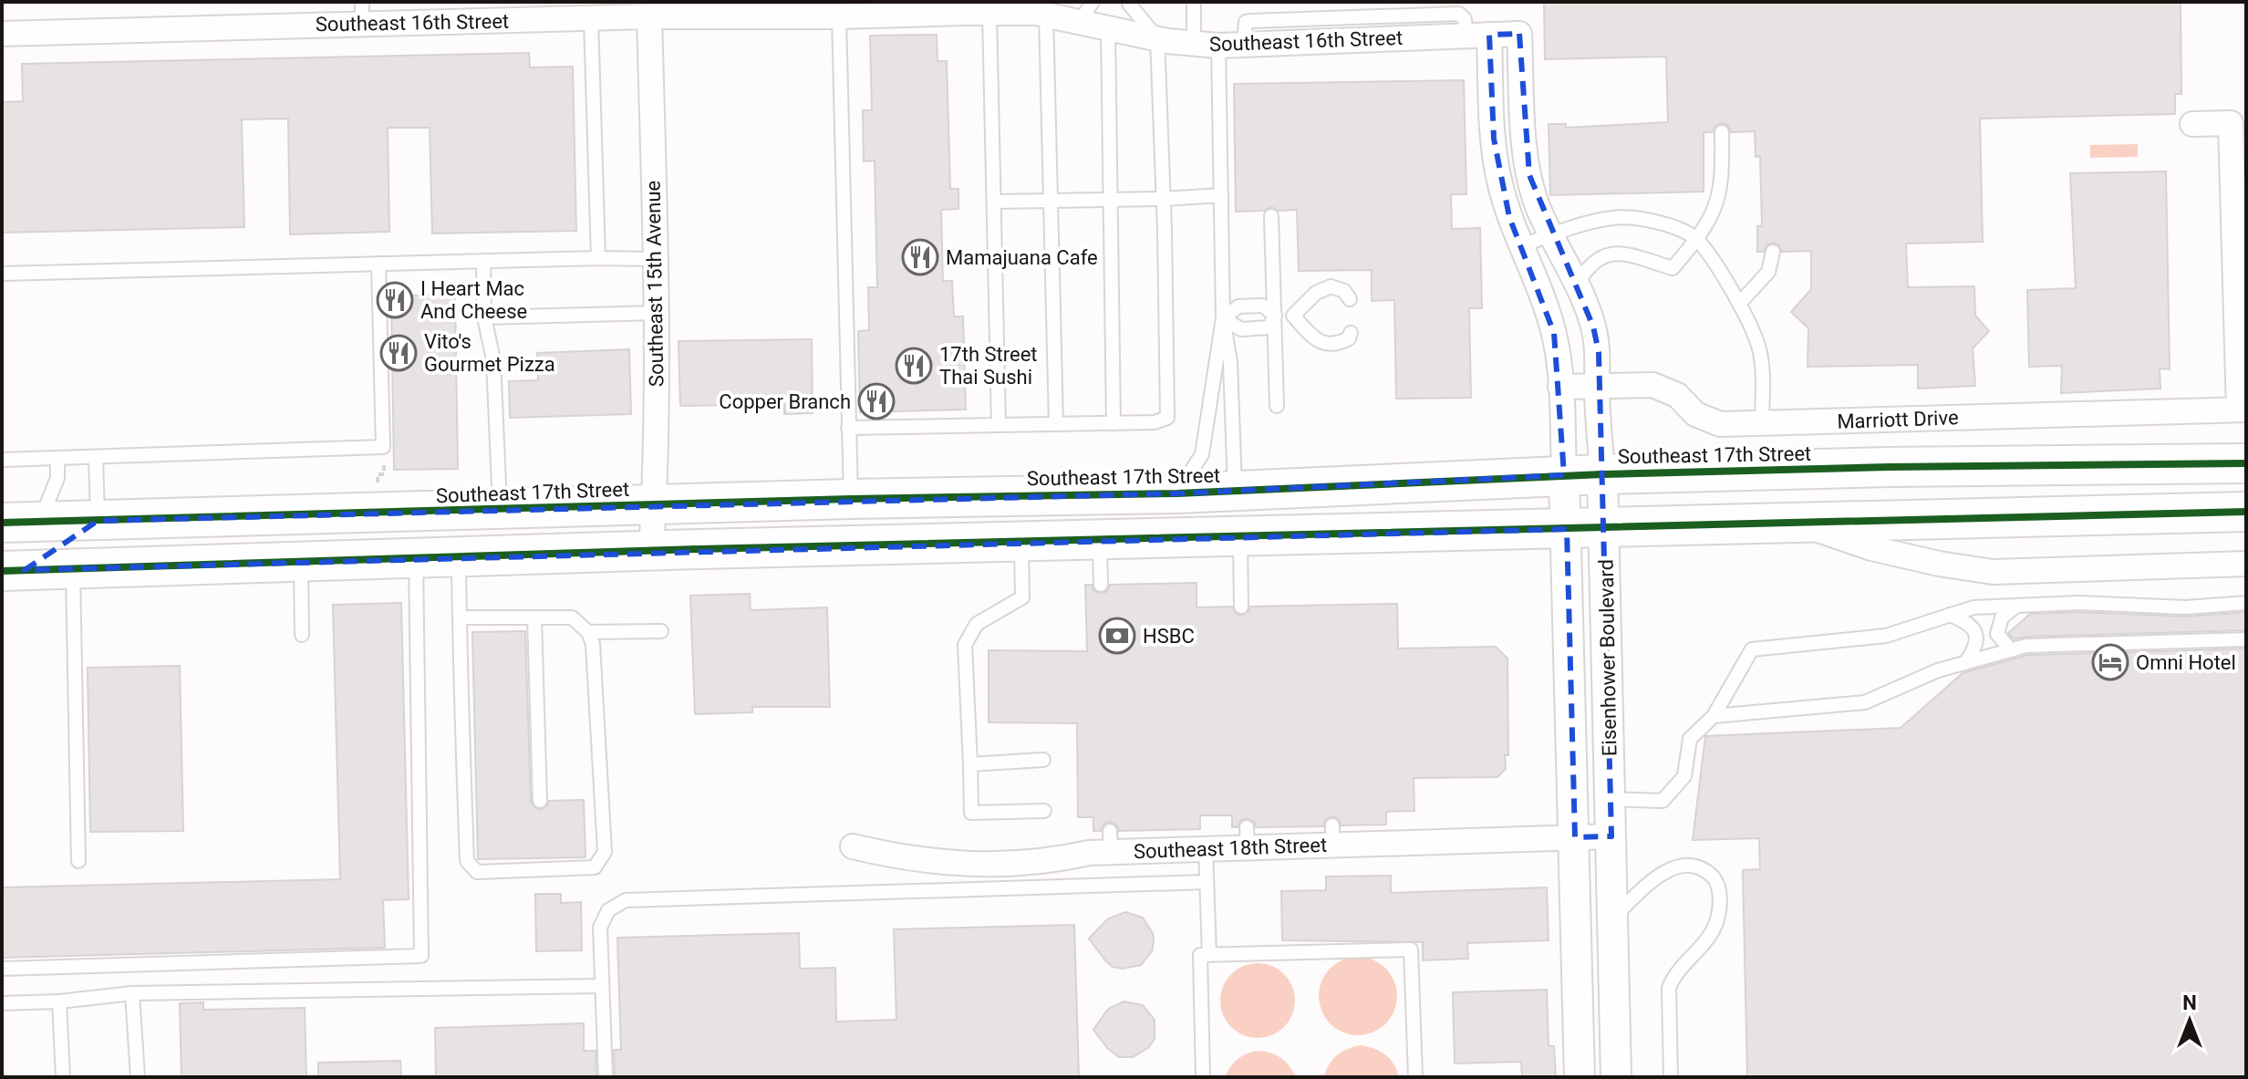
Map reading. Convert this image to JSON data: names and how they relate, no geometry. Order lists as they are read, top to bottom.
{
  "streets": {
    "main road": ["Southeast 17th Street"],
    "street": [
      "Southeast 16th Street",
      "Southeast 15th Avenue",
      "Marriott Drive",
      "Eisenhower Boulevard",
      "Southeast 18th Street"
    ]
  },
  "crossings": [
    ["Southeast 16th Street", "Southeast 15th Avenue"],
    ["Southeast 16th Street", "Eisenhower Boulevard"],
    ["Southeast 15th Avenue", "Southeast 17th Street"],
    ["Marriott Drive", "Eisenhower Boulevard"],
    ["Southeast 17th Street", "Eisenhower Boulevard"],
    ["Eisenhower Boulevard", "Southeast 18th Street"]
  ],
  "places": {
    "restaurant": [
      "Mamajuana Cafe",
      "I Heart Mac And Cheese",
      "Vito's Gourmet Pizza",
      "17th Street Thai Sushi",
      "Copper Branch"
    ],
    "bank": ["HSBC"],
    "hotel": ["Omni Hotel"]
  },
  "north": "top"
}
